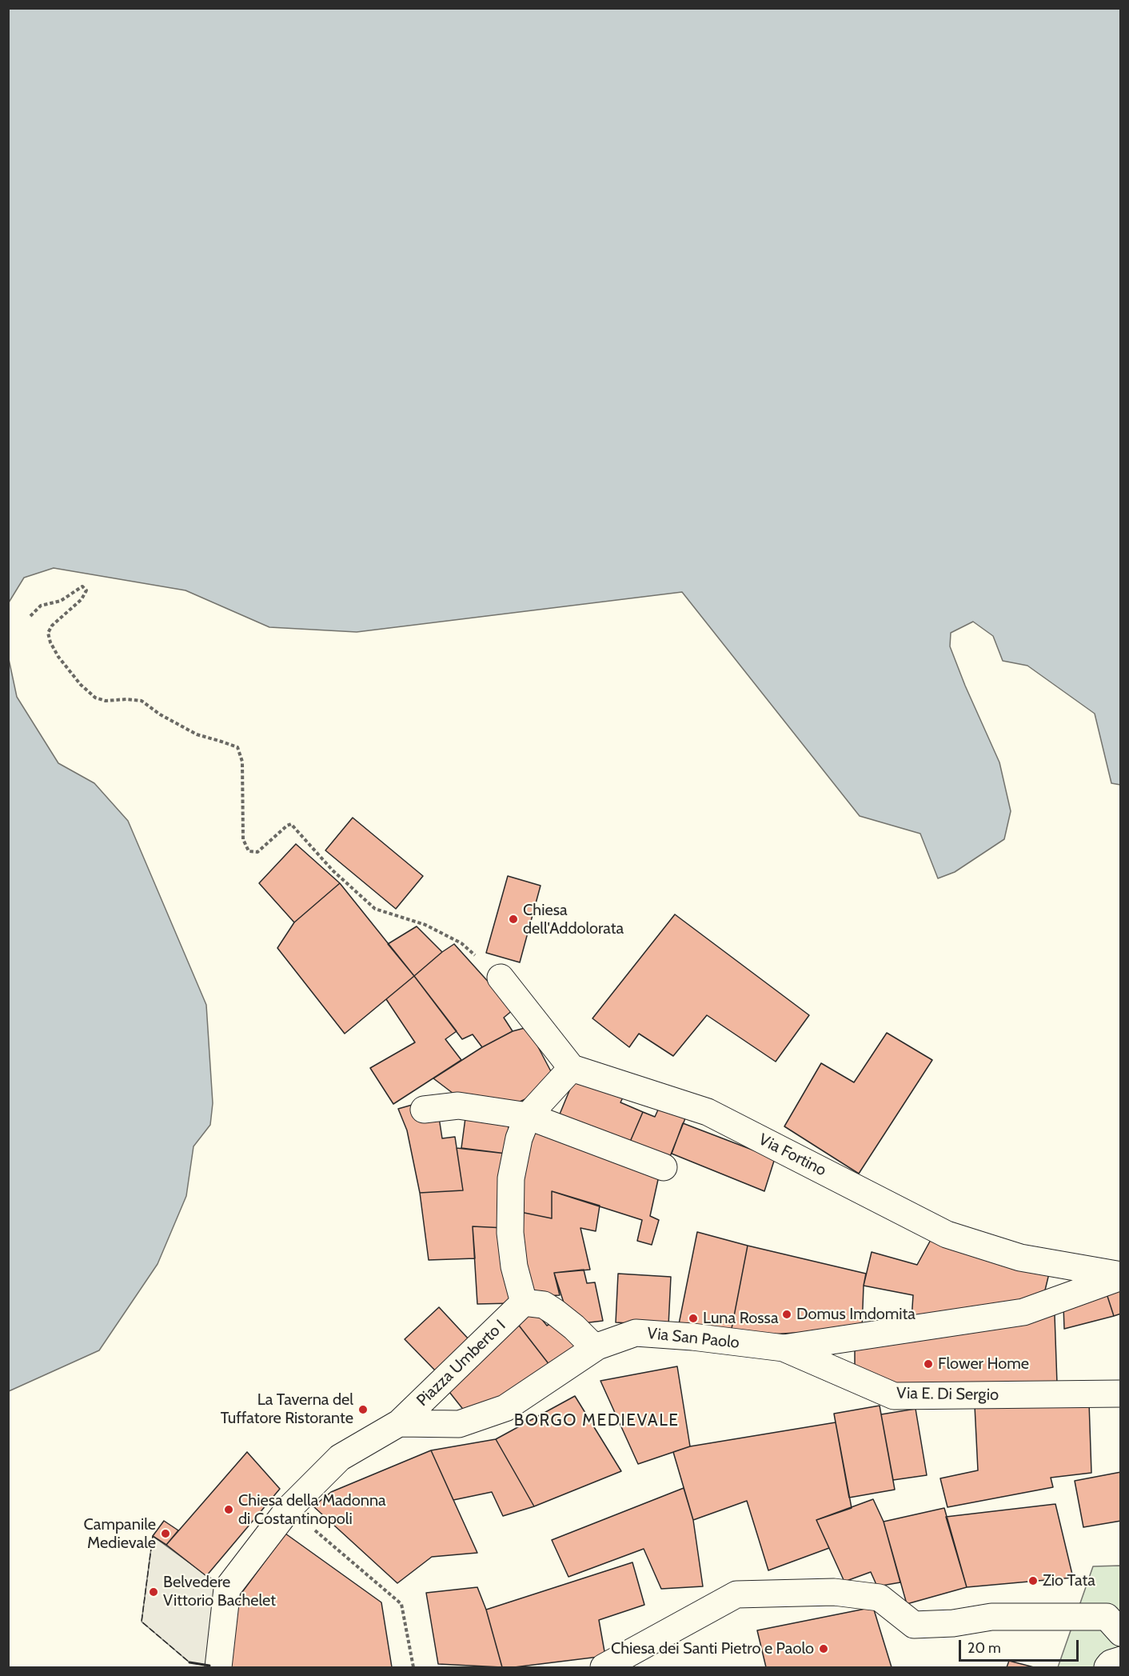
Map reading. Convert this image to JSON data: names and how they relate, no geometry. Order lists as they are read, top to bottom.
{
  "streets": {
    "street": [
      "Via Fortino",
      "Via San Paolo",
      "Piazza Umberto I",
      "Via E. Di Sergio"
    ]
  },
  "crossings": [
    ["Via Fortino", "Via San Paolo"],
    ["Via San Paolo", "Piazza Umberto I"],
    ["Via San Paolo", "Via E. Di Sergio"]
  ],
  "districts": ["BORGO MEDIEVALE"],
  "places": [
    "Chiesa dell'Addolorata",
    "Domus Imdomita",
    "Luna Rossa",
    "Flower Home",
    "La Taverna del Tuffatore Ristorante",
    "Chiesa della Madonna di Costantinopoli",
    "Campanile Medievale",
    "Zio Tata",
    "Belvedere Vittorio Bachelet",
    "Chiesa dei Santi Pietro e Paolo"
  ],
  "scale_bar": "20 m"
}
